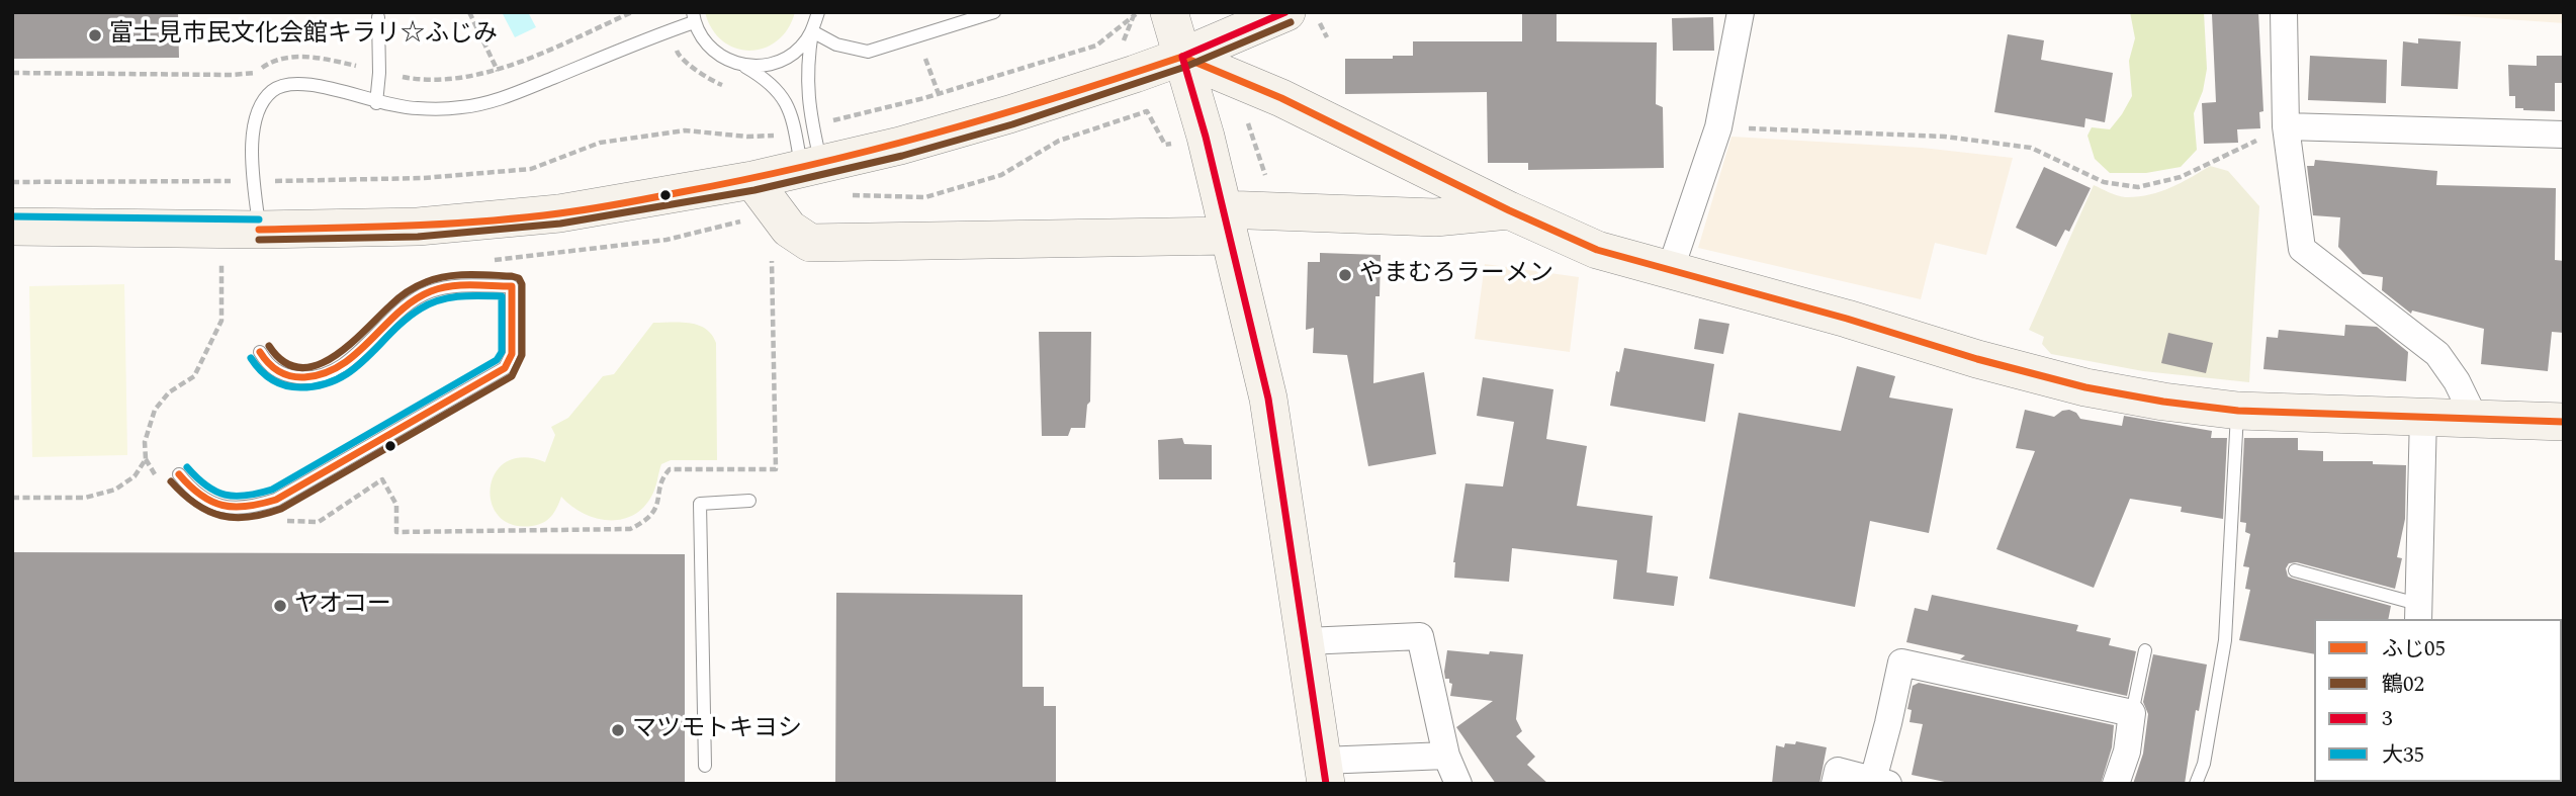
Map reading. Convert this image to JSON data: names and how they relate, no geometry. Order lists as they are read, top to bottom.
{
  "places": [
    "富士見市民文化会館キラリ☆ふじみ",
    "やまむろラーメン",
    "ヤオコー",
    "マツモトキヨシ"
  ],
  "lines": [
    "transit line 3",
    "transit line 鶴02",
    "transit line ふじ05",
    "transit line 大35"
  ],
  "legend": [
    "ふじ05",
    "鶴02",
    "3",
    "大35"
  ]
}
